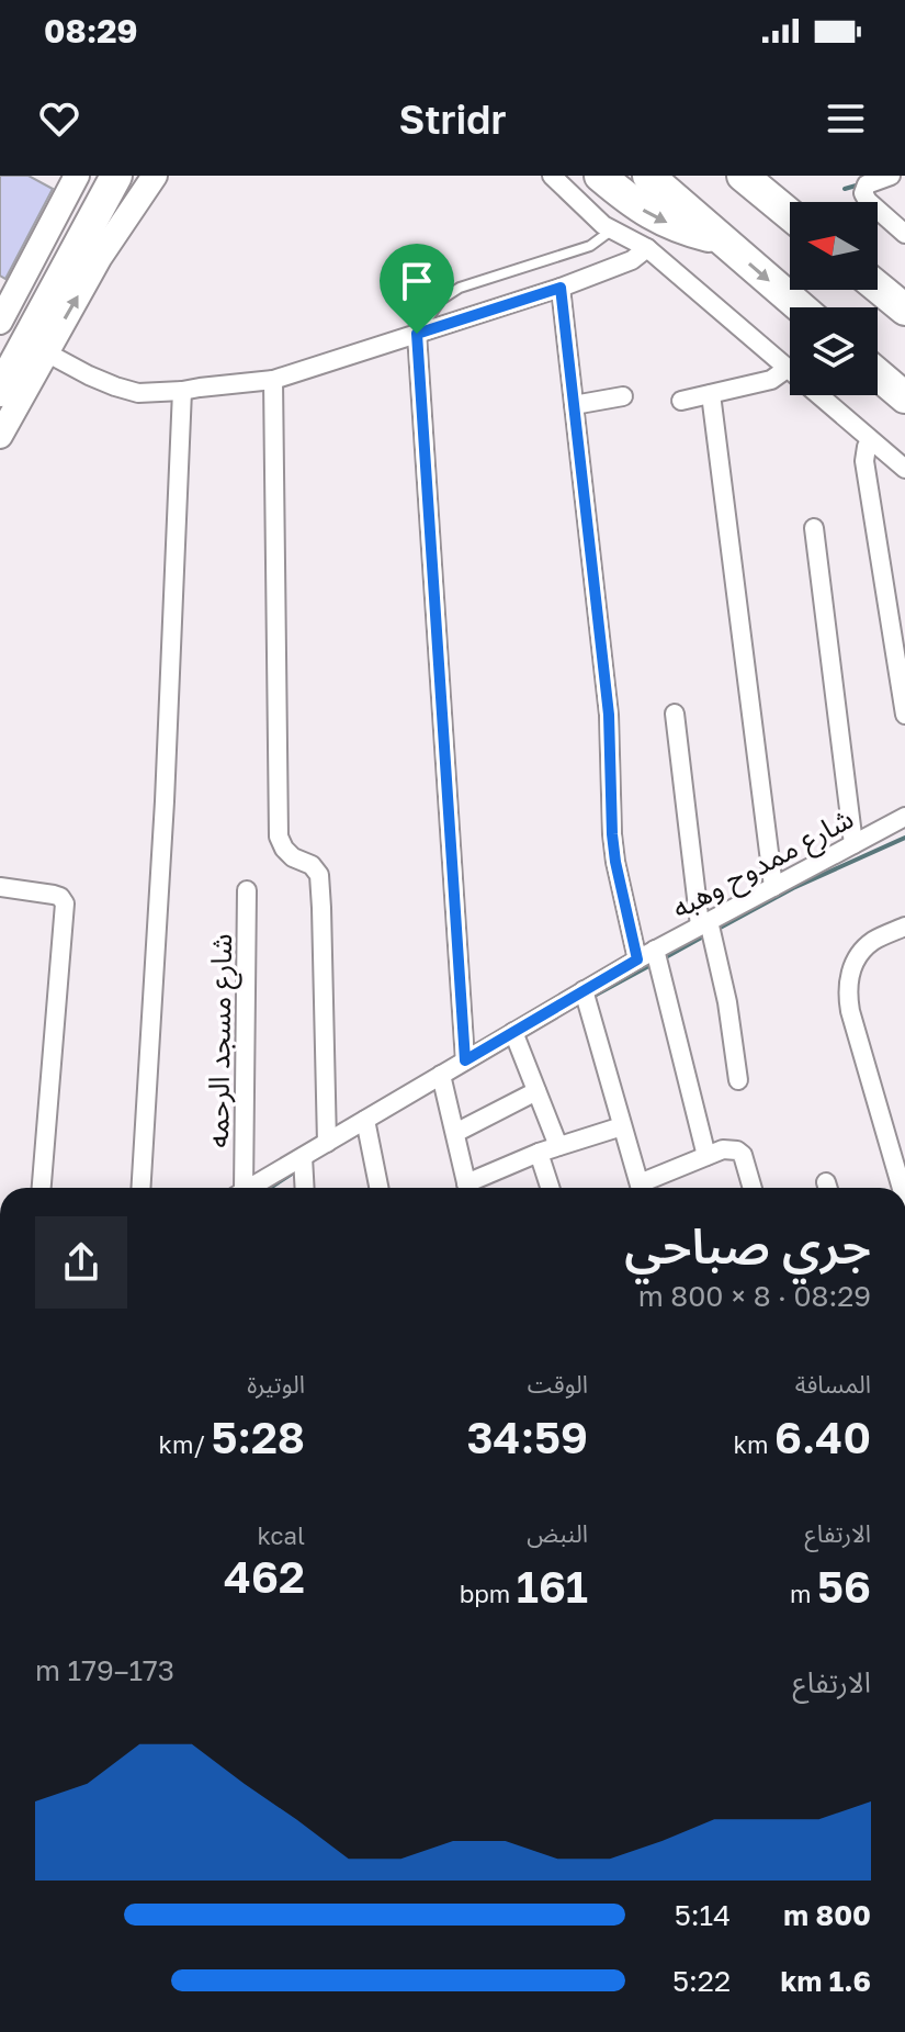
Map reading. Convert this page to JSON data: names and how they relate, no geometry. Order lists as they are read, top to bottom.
{
  "streets": {
    "street": ["شارع ممدوح وهبه", "شارع مسجد الرحمه"]
  },
  "north": "left",
  "page": {
    "status": "08:29",
    "header": "Stridr",
    "heading": ["جري صباحي", "08:29 · 8 × 800 m"],
    "stats": [
      ["المسافة", "6.40 km"],
      ["الوقت", "34:59"],
      ["الوتيرة", "5:28 /km"],
      ["الارتفاع", "56 m"],
      ["النبض", "161 bpm"],
      ["kcal", "462"]
    ],
    "chart": ["الارتفاع", "173–179 m"],
    "list": [
      {
        "name": "800 m",
        "note": "5:14"
      },
      {
        "name": "1.6 km",
        "note": "5:22"
      }
    ]
  }
}
